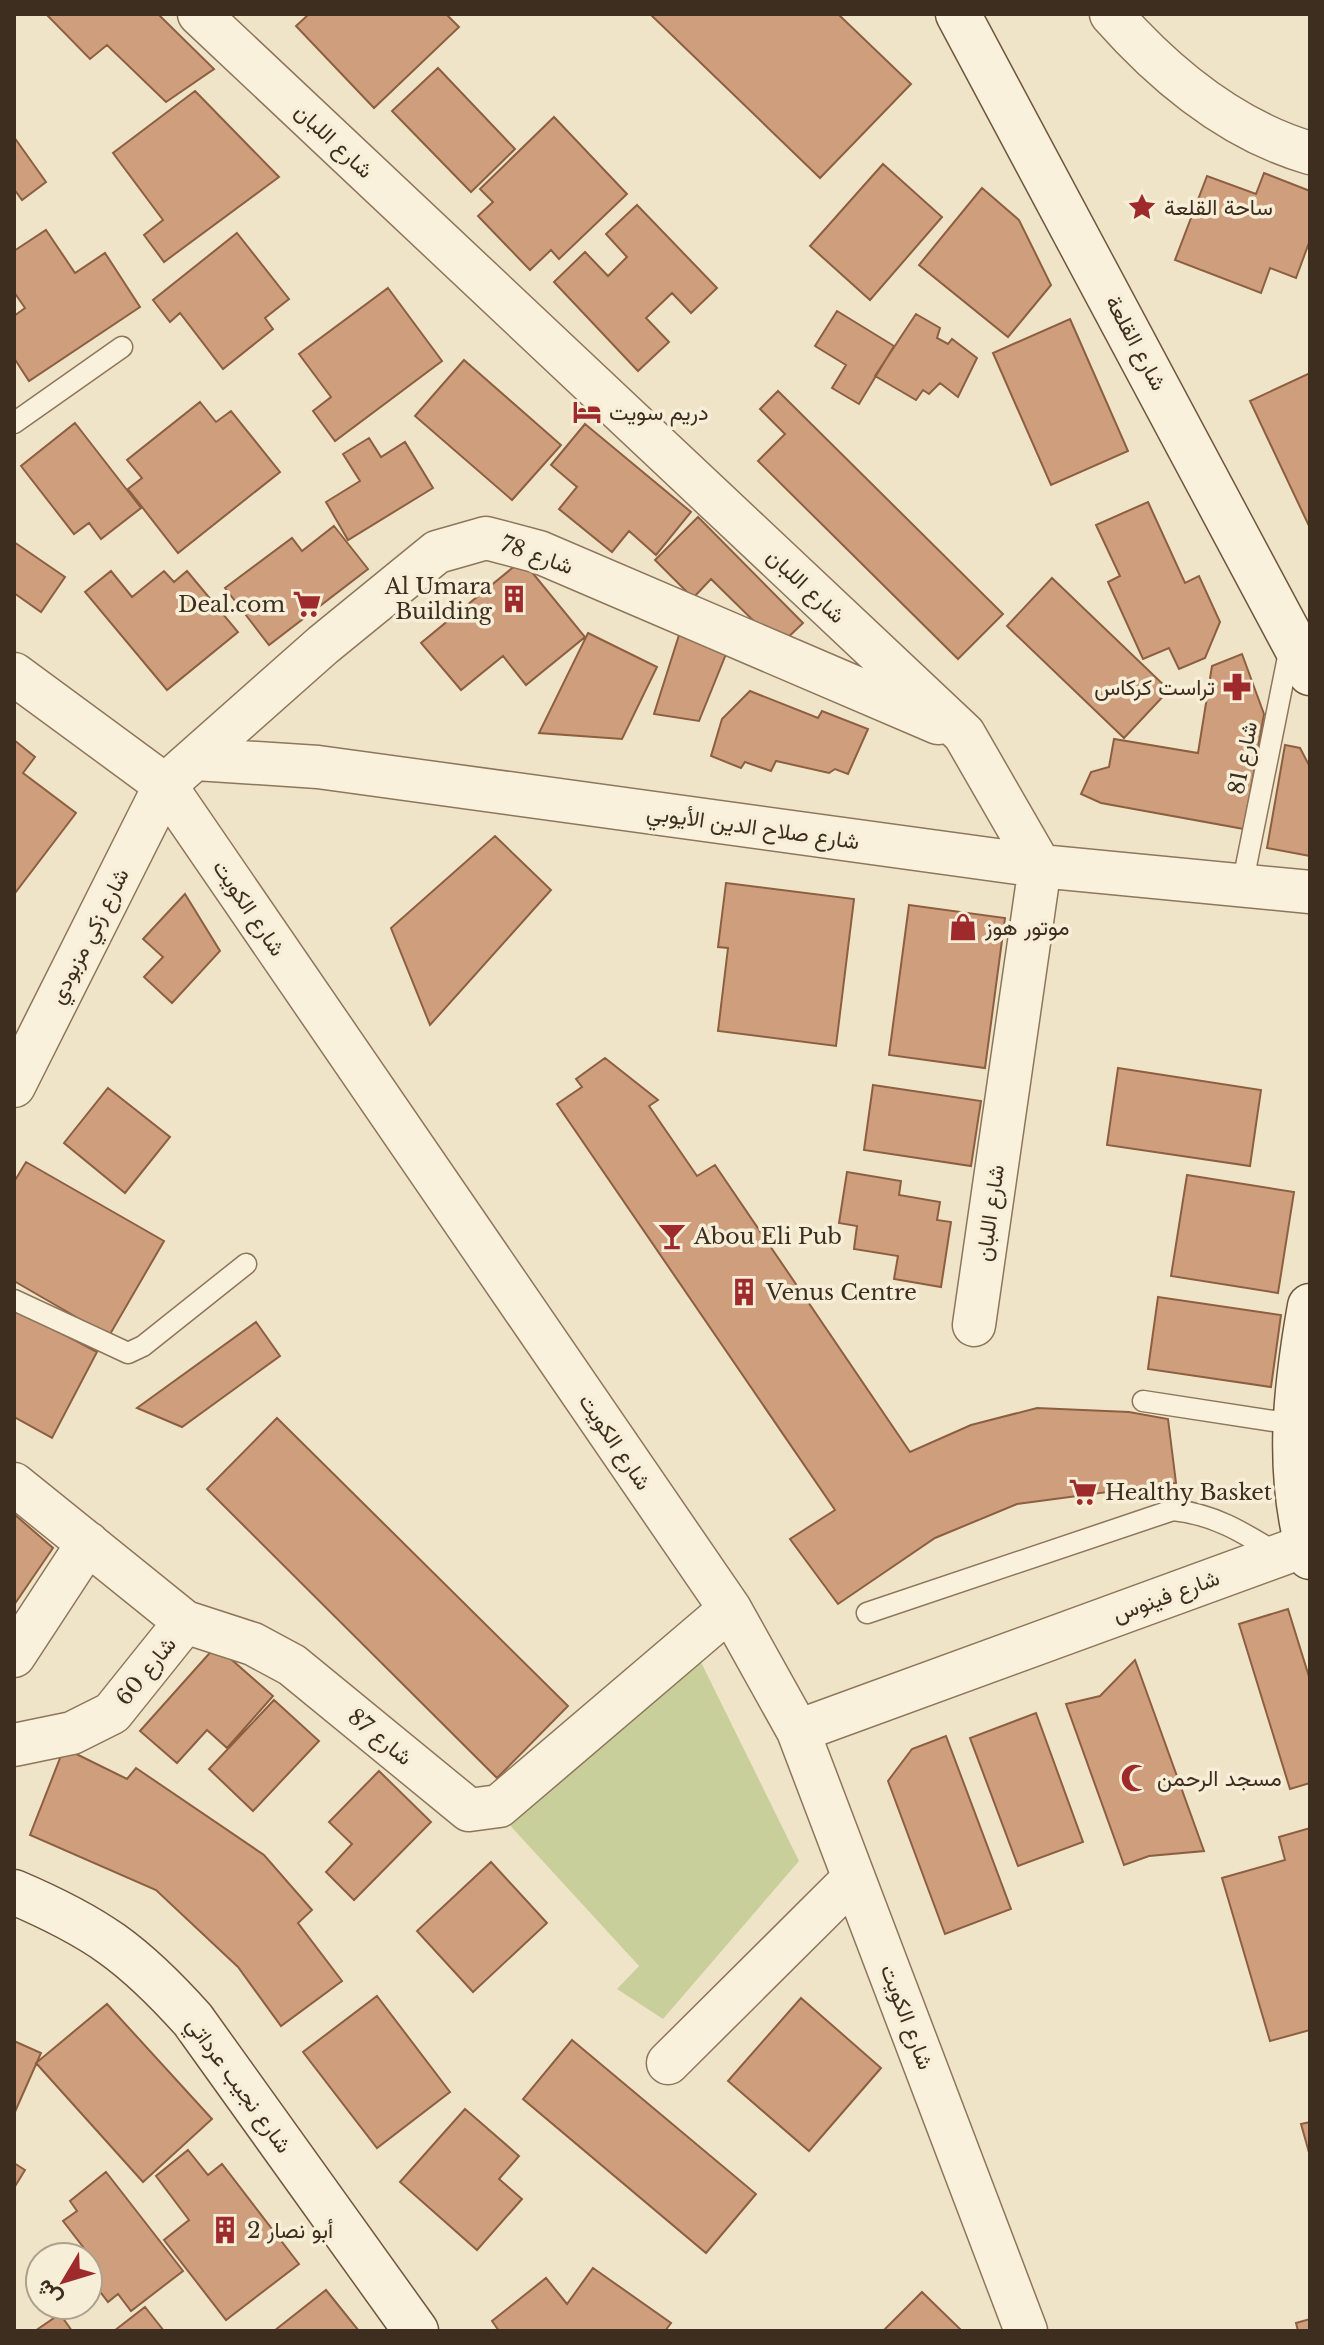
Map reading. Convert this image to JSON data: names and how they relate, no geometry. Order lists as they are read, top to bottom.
{
  "streets": {
    "main road": ["شارع القلعة", "شارع نجيب عرداتي"],
    "street": [
      "شارع اللبان",
      "شارع 78",
      "شارع صلاح الدين الأيوبي",
      "شارع الكويت",
      "شارع زكي مزبودي",
      "شارع فينوس",
      "شارع 60",
      "شارع 87"
    ],
    "lane": ["شارع 81"]
  },
  "crossings": [
    ["شارع اللبان", "شارع 78"],
    ["شارع اللبان", "شارع صلاح الدين الأيوبي"],
    ["شارع القلعة", "شارع 81"],
    ["شارع 78", "شارع صلاح الدين الأيوبي"],
    ["شارع 78", "شارع الكويت"],
    ["شارع 78", "شارع زكي مزبودي"],
    ["شارع 81", "شارع صلاح الدين الأيوبي"],
    ["شارع الكويت", "شارع زكي مزبودي"],
    ["شارع الكويت", "شارع فينوس"],
    ["شارع الكويت", "شارع 87"],
    ["شارع 60", "شارع 87"]
  ],
  "places": {
    "place": ["ساحة القلعة"],
    "hotel": ["دريم سويت"],
    "building": ["Al Umara Building", "Venus Centre", "أبو نصار 2"],
    "supermarket": ["Deal.com", "Healthy Basket"],
    "pharmacy": ["تراست كركاس"],
    "shop": ["موتور هوز"],
    "bar": ["Abou Eli Pub"],
    "mosque": ["مسجد الرحمن"]
  },
  "north": "bottom left"
}
